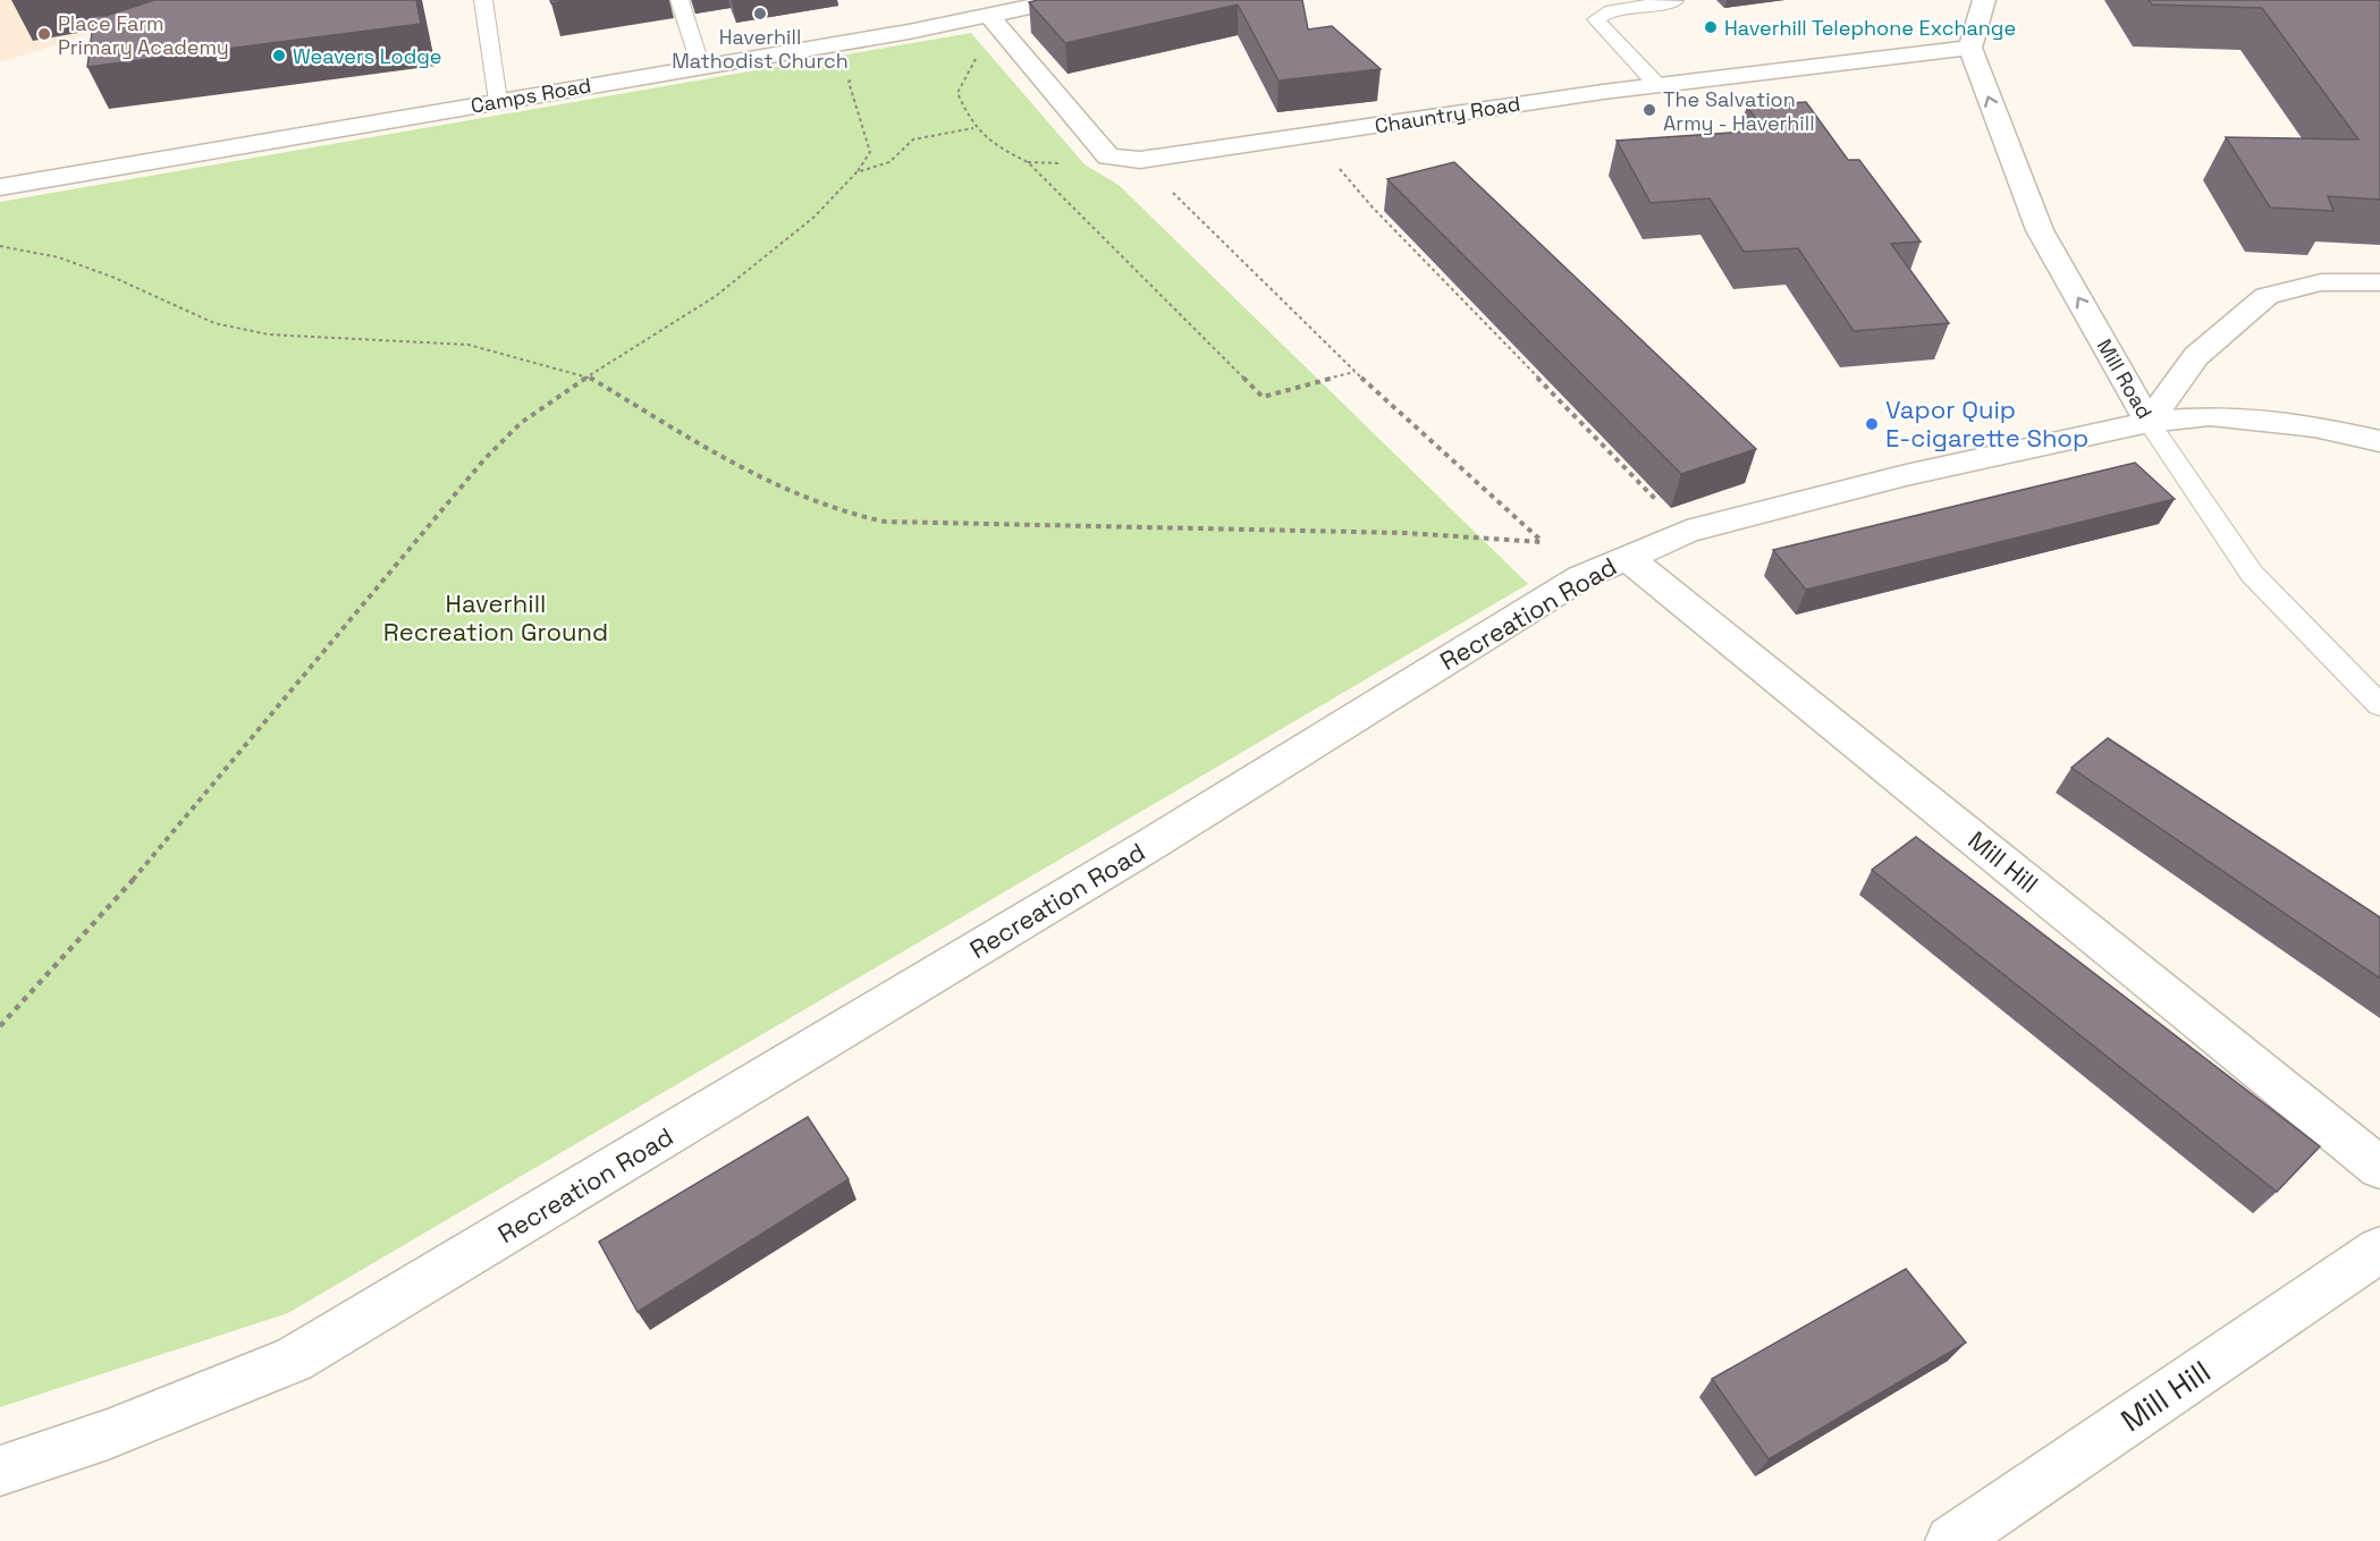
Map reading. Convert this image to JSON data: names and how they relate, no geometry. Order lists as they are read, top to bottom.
{
  "streets": {
    "street": [
      "Camps Road",
      "Chauntry Road",
      "Mill Road",
      "Recreation Road",
      "Mill Hill"
    ]
  },
  "crossings": [
    ["Camps Road", "Chauntry Road"],
    ["Chauntry Road", "Mill Road"],
    ["Mill Road", "Recreation Road"],
    ["Recreation Road", "Mill Hill"]
  ],
  "one_way": ["Mill Road"],
  "parks": ["Haverhill Recreation Ground"],
  "places": [
    "Haverhill Mathodist Church",
    "Haverhill Telephone Exchange",
    "Place Farm Primary Academy",
    "Weavers Lodge",
    "The Salvation Army - Haverhill",
    "Vapor Quip E-cigarette Shop"
  ]
}
